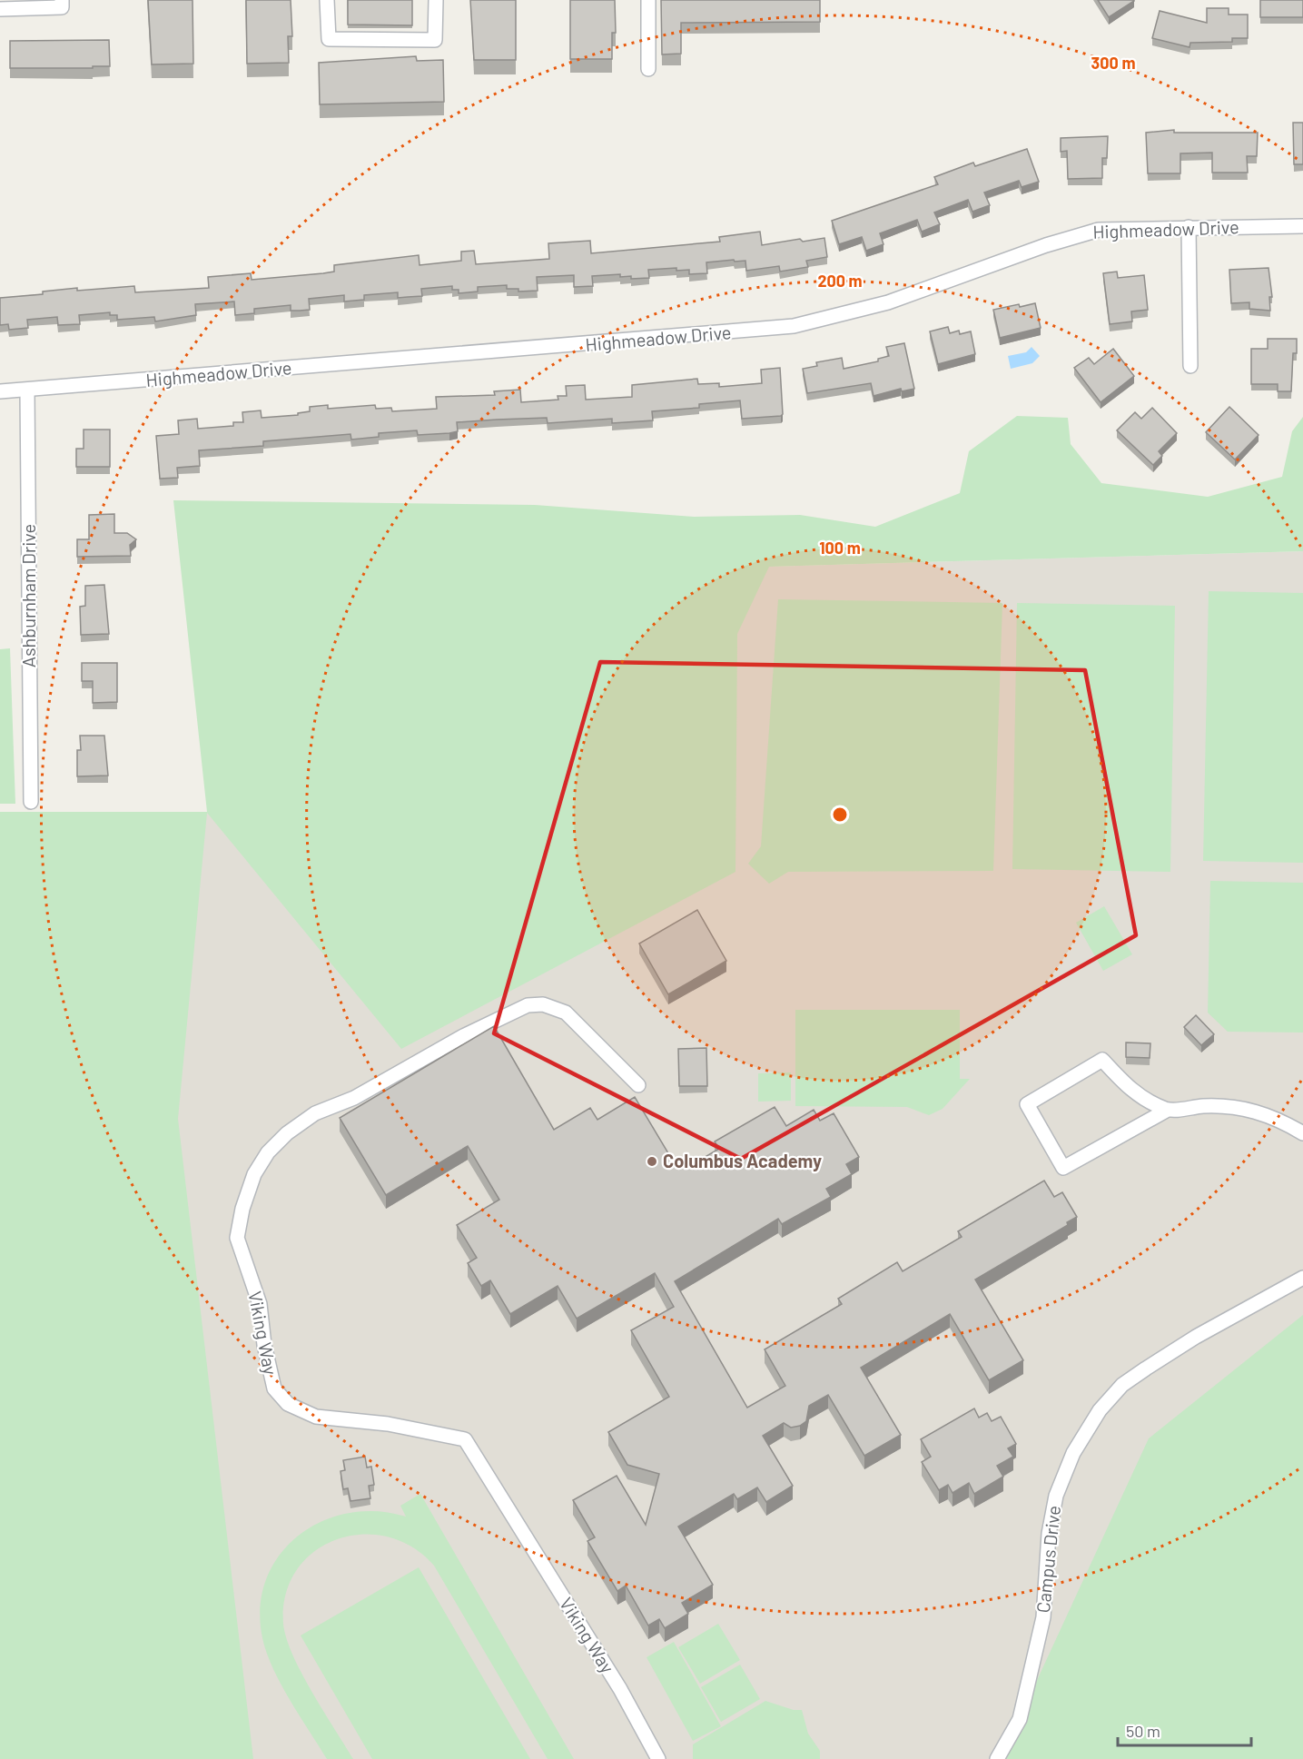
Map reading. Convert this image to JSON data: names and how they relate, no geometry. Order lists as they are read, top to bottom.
{
  "streets": {
    "street": [
      "Highmeadow Drive",
      "Ashburnham Drive",
      "Viking Way",
      "Campus Drive"
    ]
  },
  "crossings": [
    ["Highmeadow Drive", "Ashburnham Drive"]
  ],
  "places": ["Columbus Academy"],
  "scale_bar": "50 m",
  "rings": ["300 m", "200 m", "100 m"]
}
